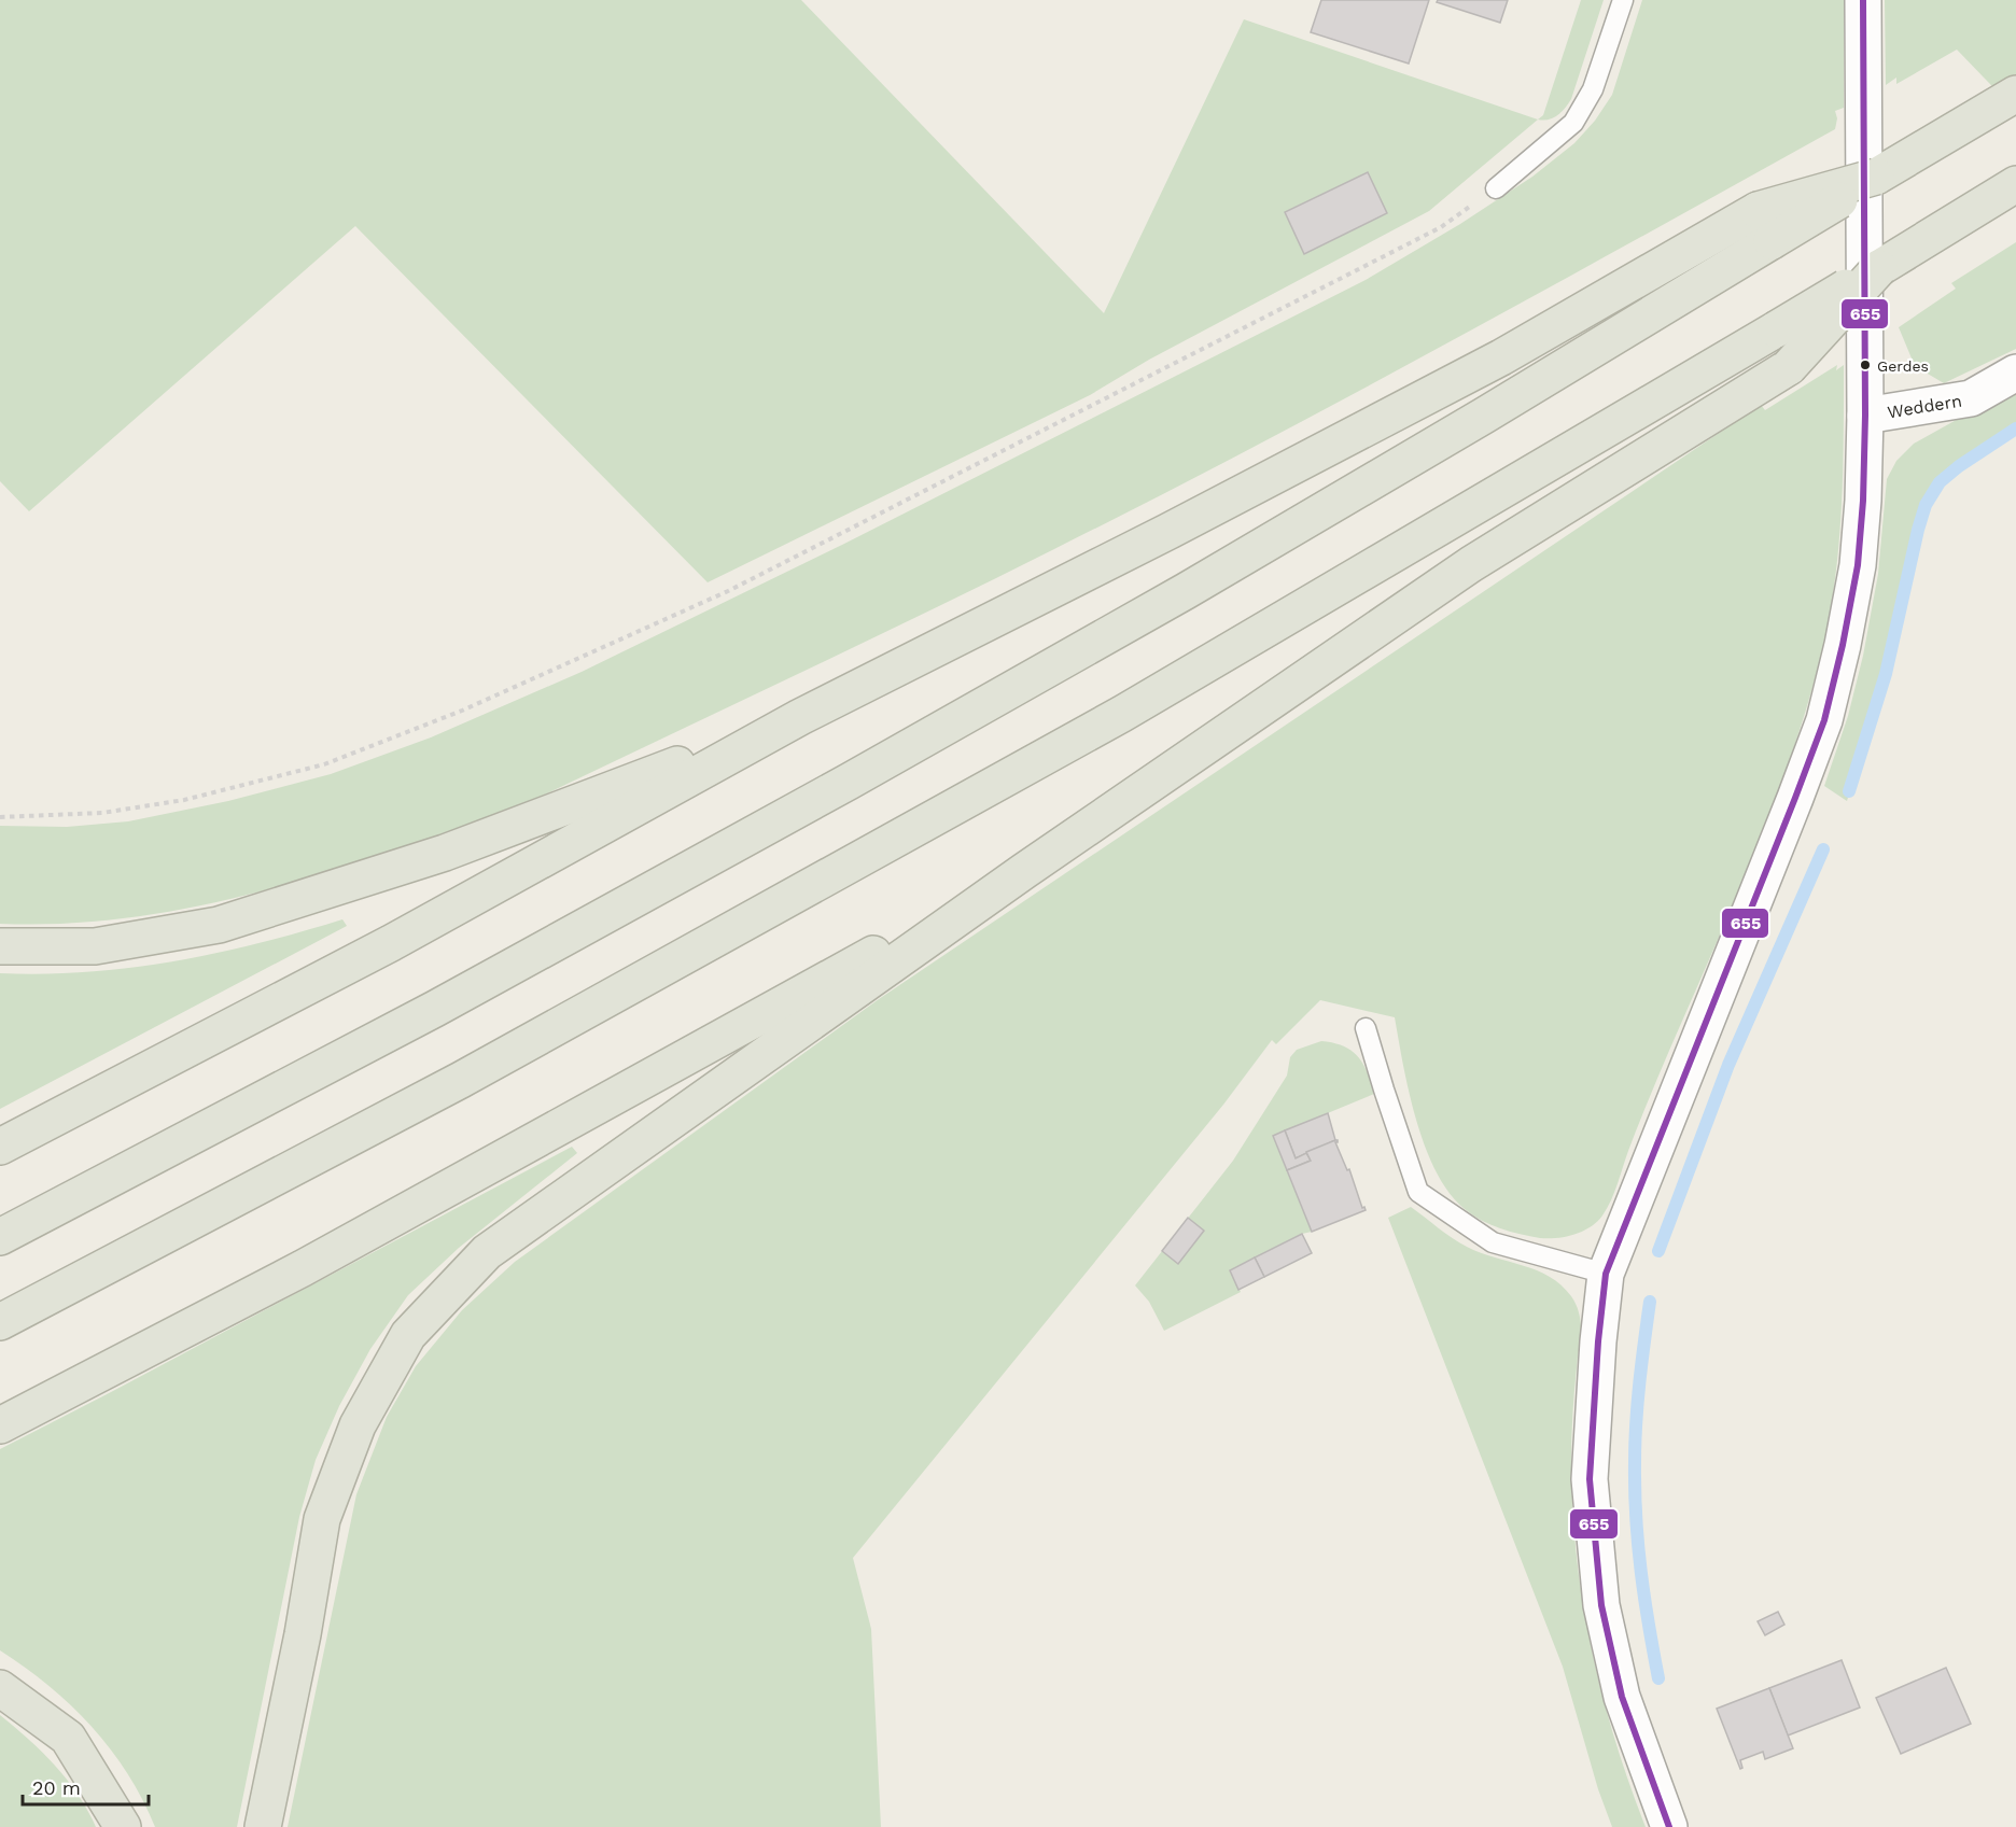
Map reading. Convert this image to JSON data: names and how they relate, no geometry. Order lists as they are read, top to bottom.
{
  "streets": {
    "street": ["Weddern"]
  },
  "places": ["Gerdes"],
  "lines": ["transit line 655"],
  "scale_bar": "20 m"
}
